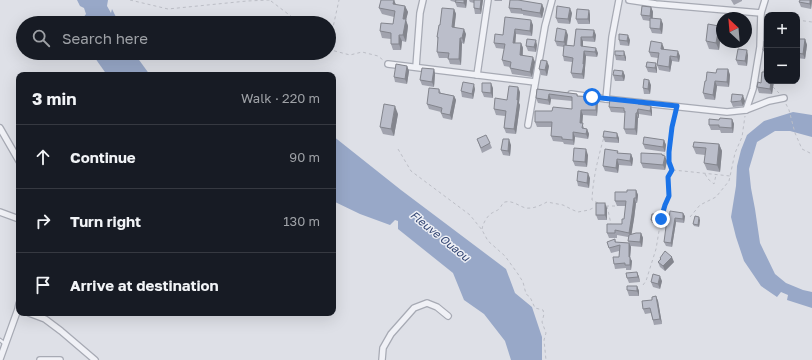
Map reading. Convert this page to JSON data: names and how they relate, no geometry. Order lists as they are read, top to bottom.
{
  "water": ["Fleuve Ouaou"],
  "north": "top left",
  "page": {
    "map_buttons": ["+", "−"],
    "search": "Search here",
    "heading": ["3 min", "Walk · 220 m"],
    "list": [
      ["Continue", "90 m"],
      ["Turn right", "130 m"],
      "Arrive at destination"
    ]
  }
}
